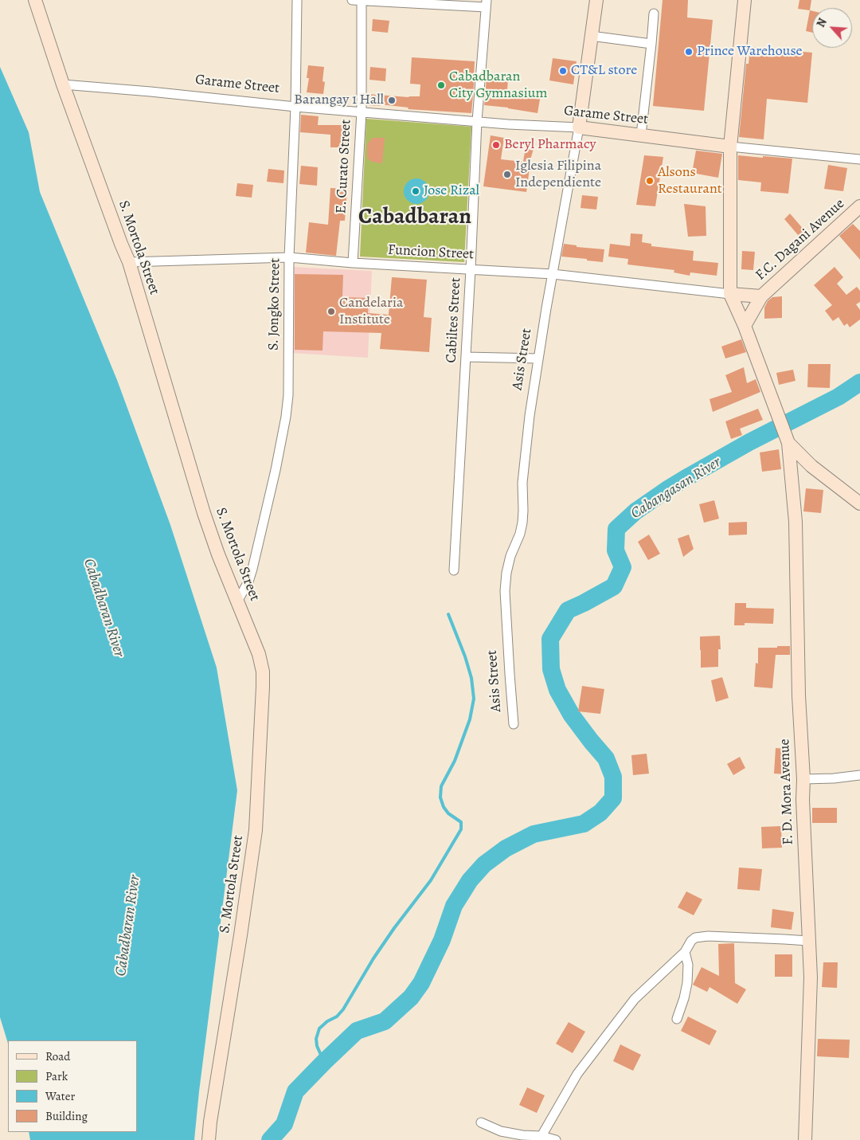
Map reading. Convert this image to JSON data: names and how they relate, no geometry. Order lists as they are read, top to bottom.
{
  "streets": {
    "street": [
      "Garame Street",
      "E. Curato Street",
      "F.C. Dagani Avenue",
      "S. Mortola Street",
      "Funcion Street",
      "S. Jongko Street",
      "Cabiltes Street",
      "Asis Street",
      "F. D. Mora Avenue"
    ]
  },
  "crossings": [
    ["Garame Street", "E. Curato Street"],
    ["Garame Street", "S. Mortola Street"],
    ["Garame Street", "S. Jongko Street"],
    ["Garame Street", "Cabiltes Street"],
    ["Garame Street", "Asis Street"],
    ["E. Curato Street", "Funcion Street"],
    ["S. Mortola Street", "Funcion Street"],
    ["S. Mortola Street", "S. Jongko Street"],
    ["Funcion Street", "S. Jongko Street"],
    ["Funcion Street", "Cabiltes Street"],
    ["Funcion Street", "Asis Street"]
  ],
  "districts": ["Cabadbaran"],
  "water": ["Cabangasan River", "Cabadbaran River"],
  "places": [
    "Prince Warehouse",
    "CT&L store",
    "Cabadbaran City Gymnasium",
    "Barangay 1 Hall",
    "Beryl Pharmacy",
    "Iglesia Filipina Independiente",
    "Alsons Restaurant",
    "Jose Rizal",
    "Candelaria Institute"
  ],
  "legend": [
    "Road",
    "Park",
    "Water",
    "Building"
  ],
  "north": "top left"
}
